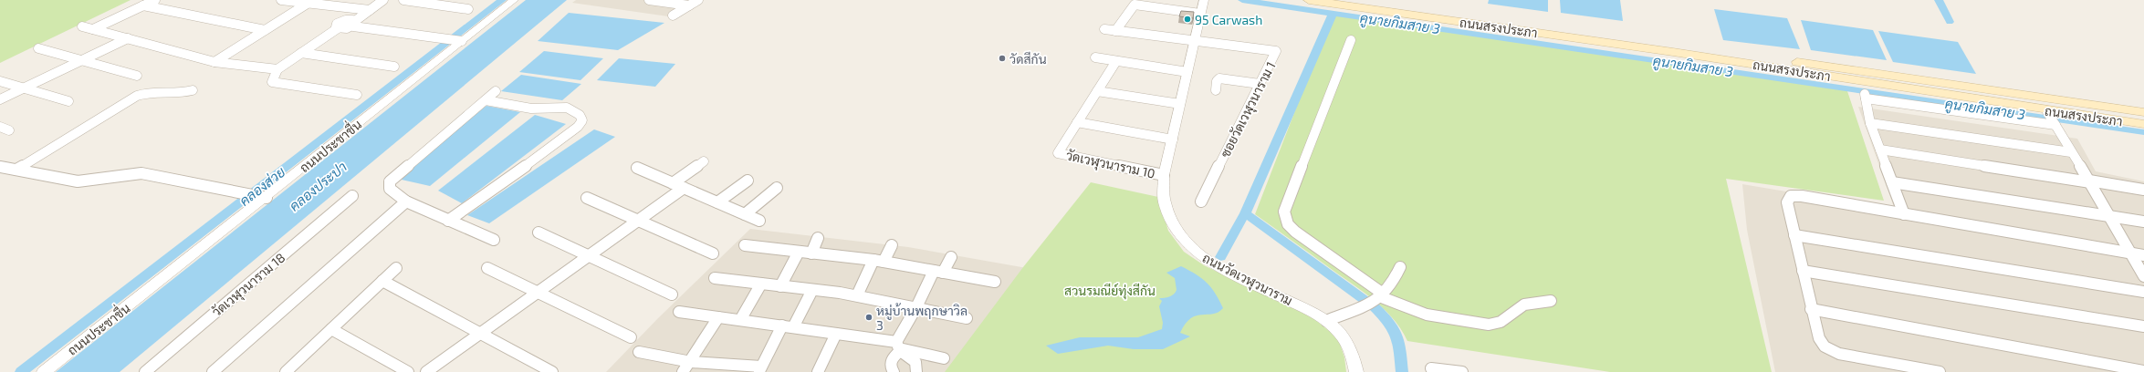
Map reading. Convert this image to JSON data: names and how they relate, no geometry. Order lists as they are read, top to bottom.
{
  "streets": {
    "main road": ["ถนนสรงประภา"],
    "street": [
      "ซอยวัดเวฬุวนาราม 1",
      "ถนนประชาชื่น",
      "วัดเวฬุวนาราม 10",
      "ถนนวัดเวฬุวนาราม",
      "วัดเวฬุวนาราม 18"
    ]
  },
  "crossings": [
    ["ซอยวัดเวฬุวนาราม 1", "ถนนวัดเวฬุวนาราม"],
    ["วัดเวฬุวนาราม 10", "ถนนวัดเวฬุวนาราม"]
  ],
  "water": ["คูนายกิมสาย 3", "คลองส่วย", "คลองประปา"],
  "parks": ["สวนรมณีย์ทุ่งสีกัน"],
  "places": ["95 Carwash", "วัดสีกัน", "หมู่บ้านพฤกษาวิล 3"]
}
